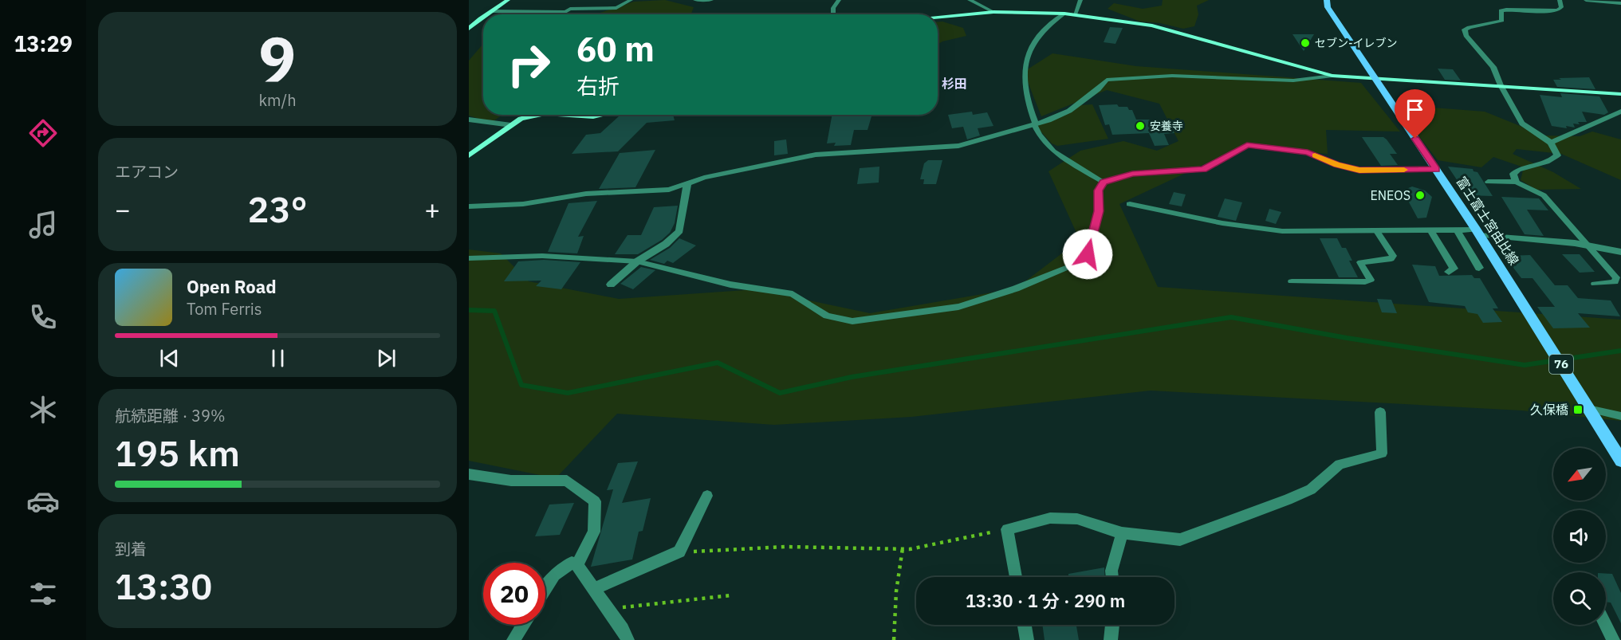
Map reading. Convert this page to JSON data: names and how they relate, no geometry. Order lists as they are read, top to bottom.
{
  "streets": {
    "main road": ["富士富士宮由比線", "76"]
  },
  "districts": ["杉田"],
  "places": {
    "other": ["セブン-イレブン", "安養寺", "ENEOS"],
    "transit": ["久保橋"]
  },
  "north": "bottom left",
  "page": {
    "tabs": "13:29",
    "tile": [
      ["9", "km/h"],
      "エアコン",
      ["航続距離 · 39%", "195 km"],
      ["到着", "13:30"]
    ],
    "turn": ["60 m", "右折"],
    "heat": ["−", "23°", "+"],
    "song": ["Open Road", "Tom Ferris"],
    "limit": "20",
    "trip": "13:30 · 1 分 · 290 m"
  }
}
